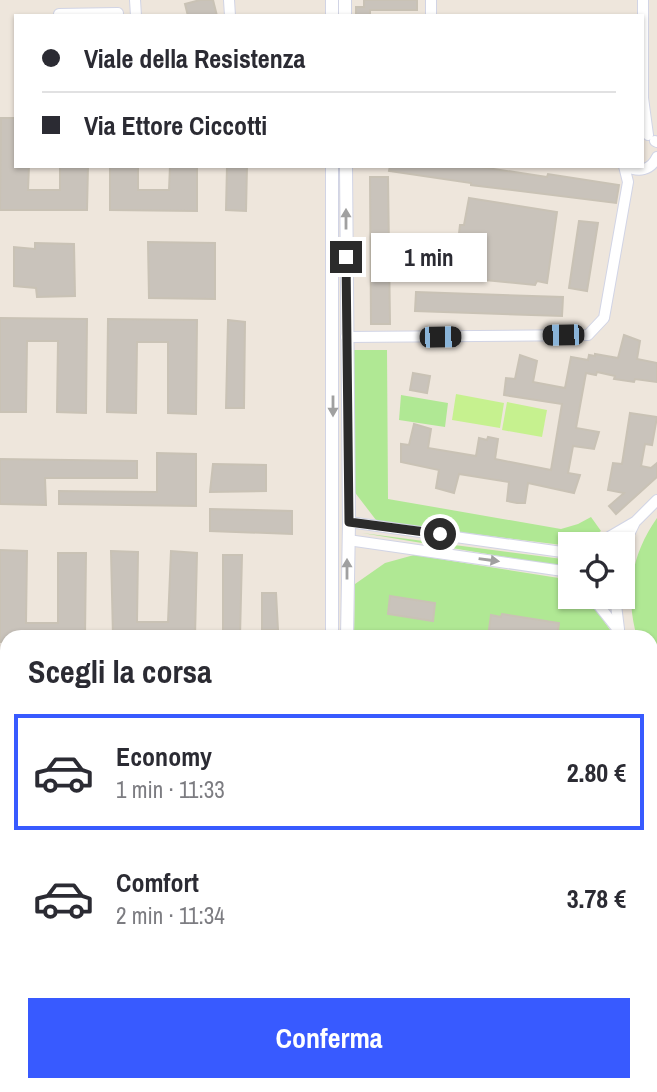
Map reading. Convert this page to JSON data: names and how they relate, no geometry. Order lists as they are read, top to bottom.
{
  "page": {
    "banner": ["Viale della Resistenza", "Via Ettore Ciccotti"],
    "bubble": "1 min",
    "heading": "Scegli la corsa",
    "list": [
      {
        "name": "Economy",
        "note": "1 min · 11:33",
        "value": "2.80 €"
      },
      {
        "name": "Comfort",
        "note": "2 min · 11:34",
        "value": "3.78 €"
      }
    ],
    "buttons": "Conferma"
  }
}
